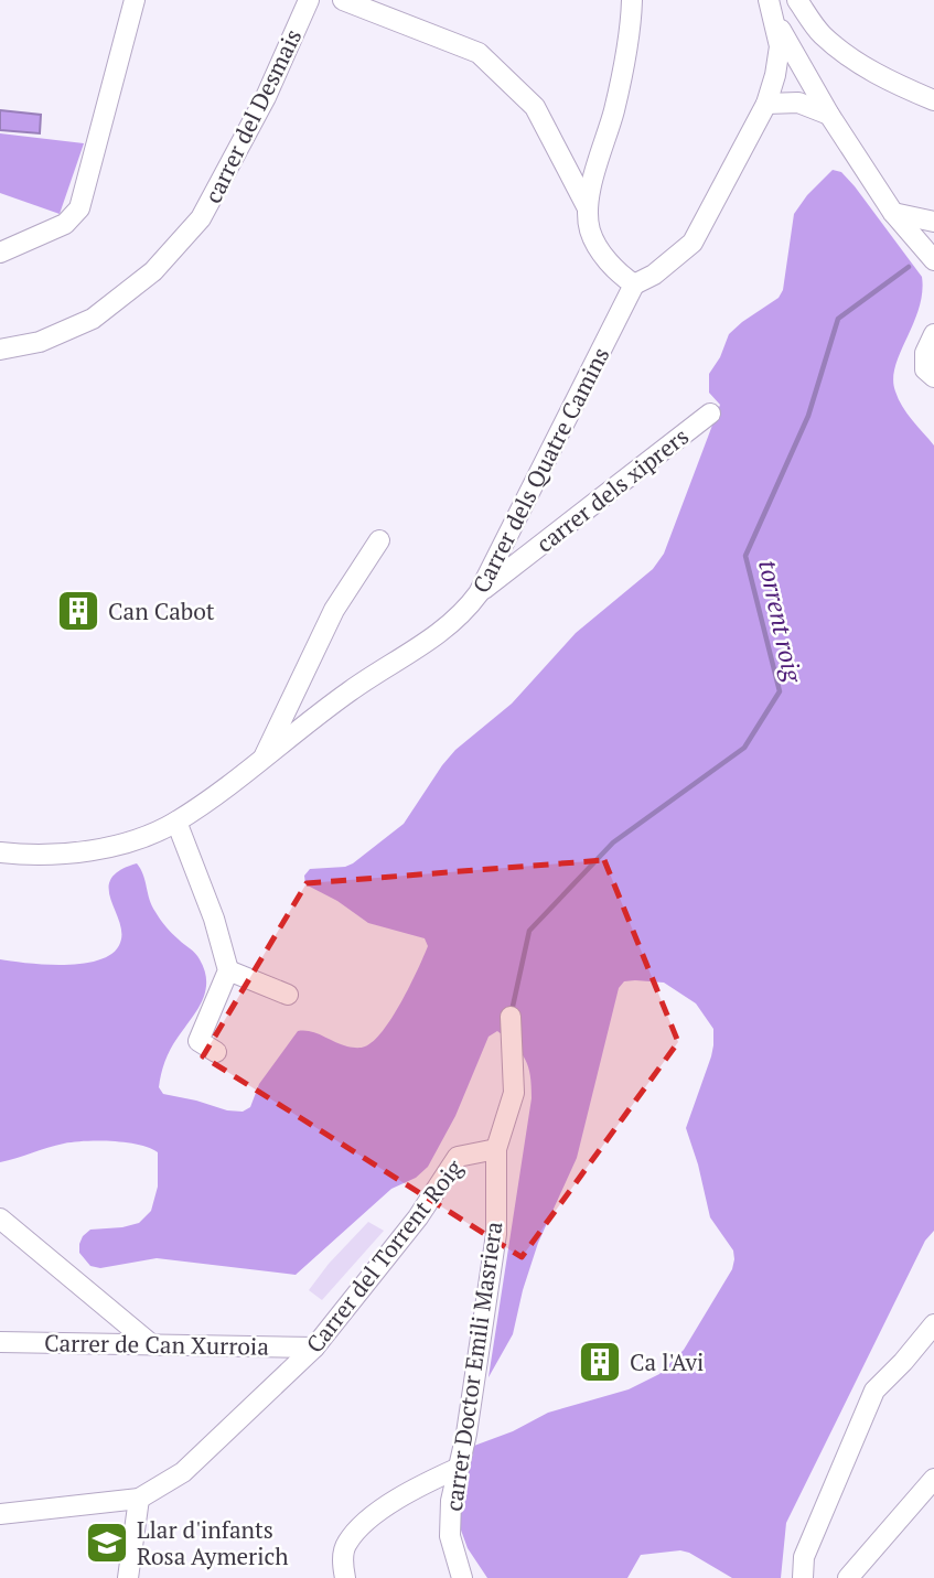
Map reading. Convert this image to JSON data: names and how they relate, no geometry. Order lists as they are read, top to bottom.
{
  "streets": {
    "street": [
      "carrer del Desmais",
      "Carrer dels Quatre Camins",
      "carrer dels xiprers",
      "Carrer del Torrent Roig",
      "Carrer de Can Xurroia",
      "carrer Doctor Emili Masriera"
    ]
  },
  "crossings": [
    ["Carrer dels Quatre Camins", "carrer dels xiprers"],
    ["Carrer del Torrent Roig", "Carrer de Can Xurroia"],
    ["Carrer del Torrent Roig", "carrer Doctor Emili Masriera"]
  ],
  "water": ["torrent roig"],
  "places": {
    "building": ["Can Cabot", "Ca l'Avi"],
    "school or university": ["Llar d'infants Rosa Aymerich"]
  }
}
